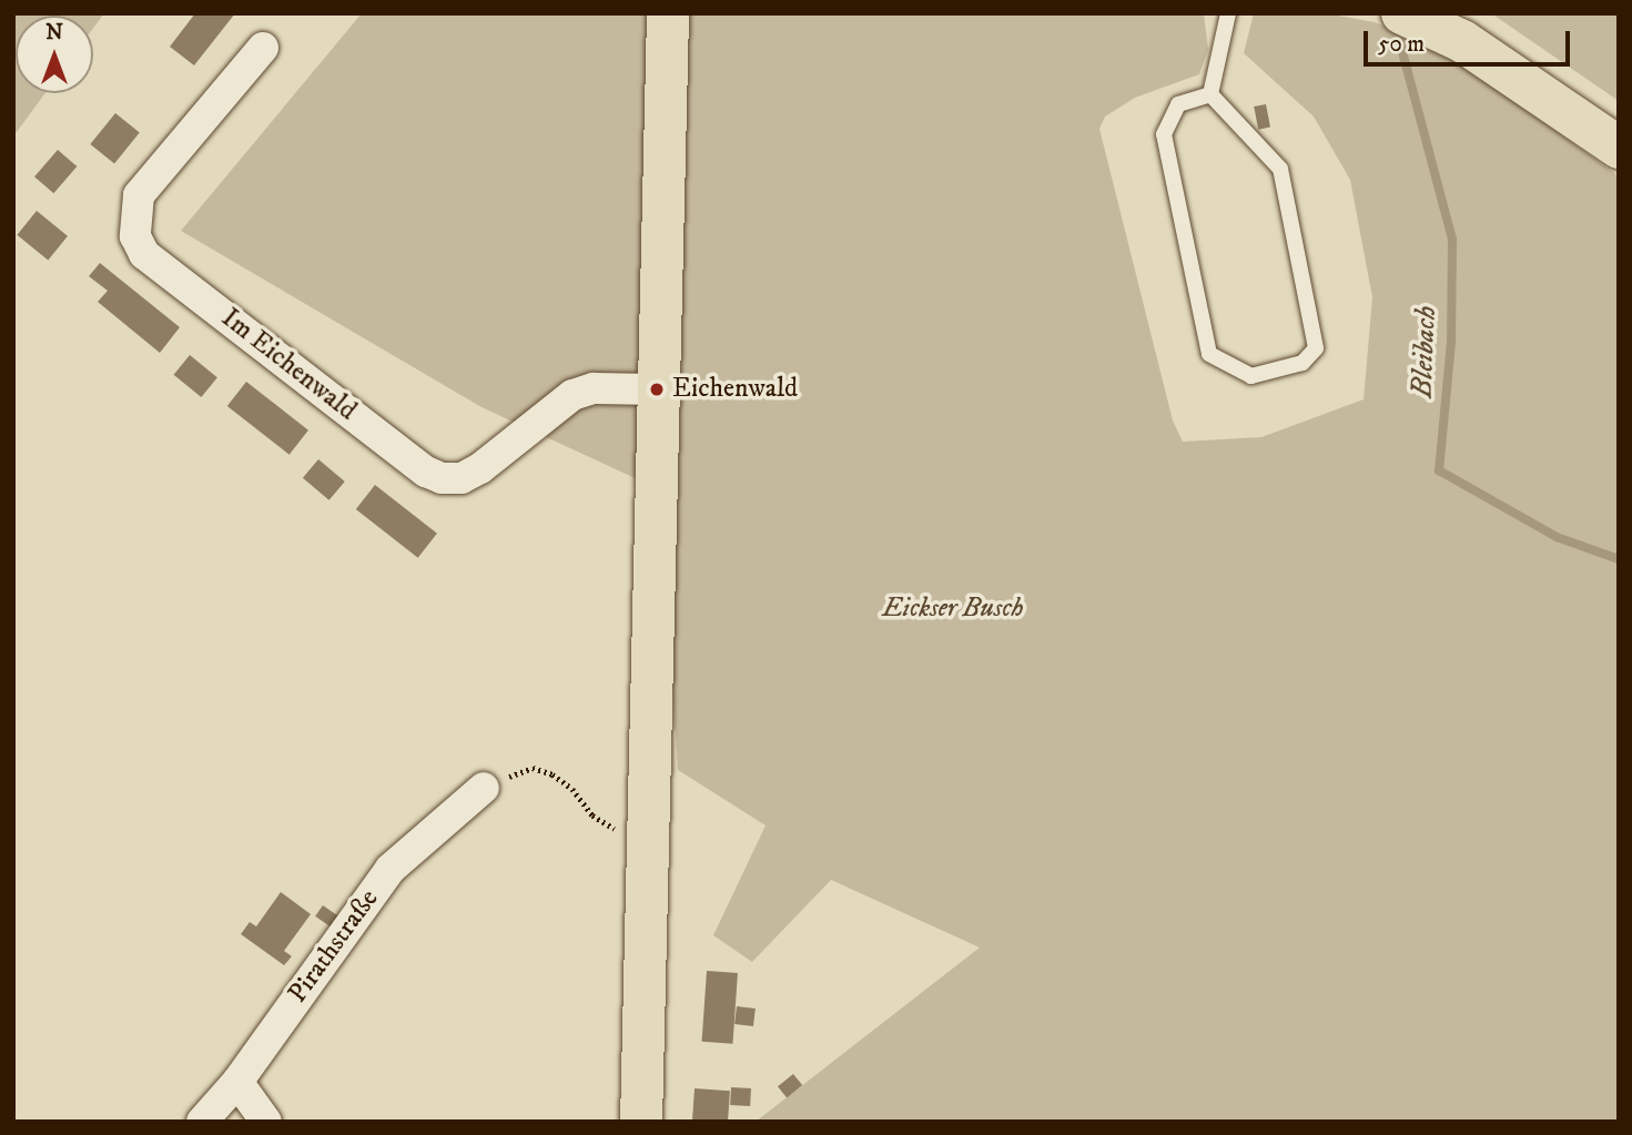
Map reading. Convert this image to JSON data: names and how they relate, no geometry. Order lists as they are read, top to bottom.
{
  "streets": {
    "street": ["Im Eichenwald", "Pirathstraße"]
  },
  "water": ["Bleibach"],
  "parks": ["Eickser Busch"],
  "places": ["Eichenwald"],
  "scale_bar": "50 m",
  "north": "top"
}
